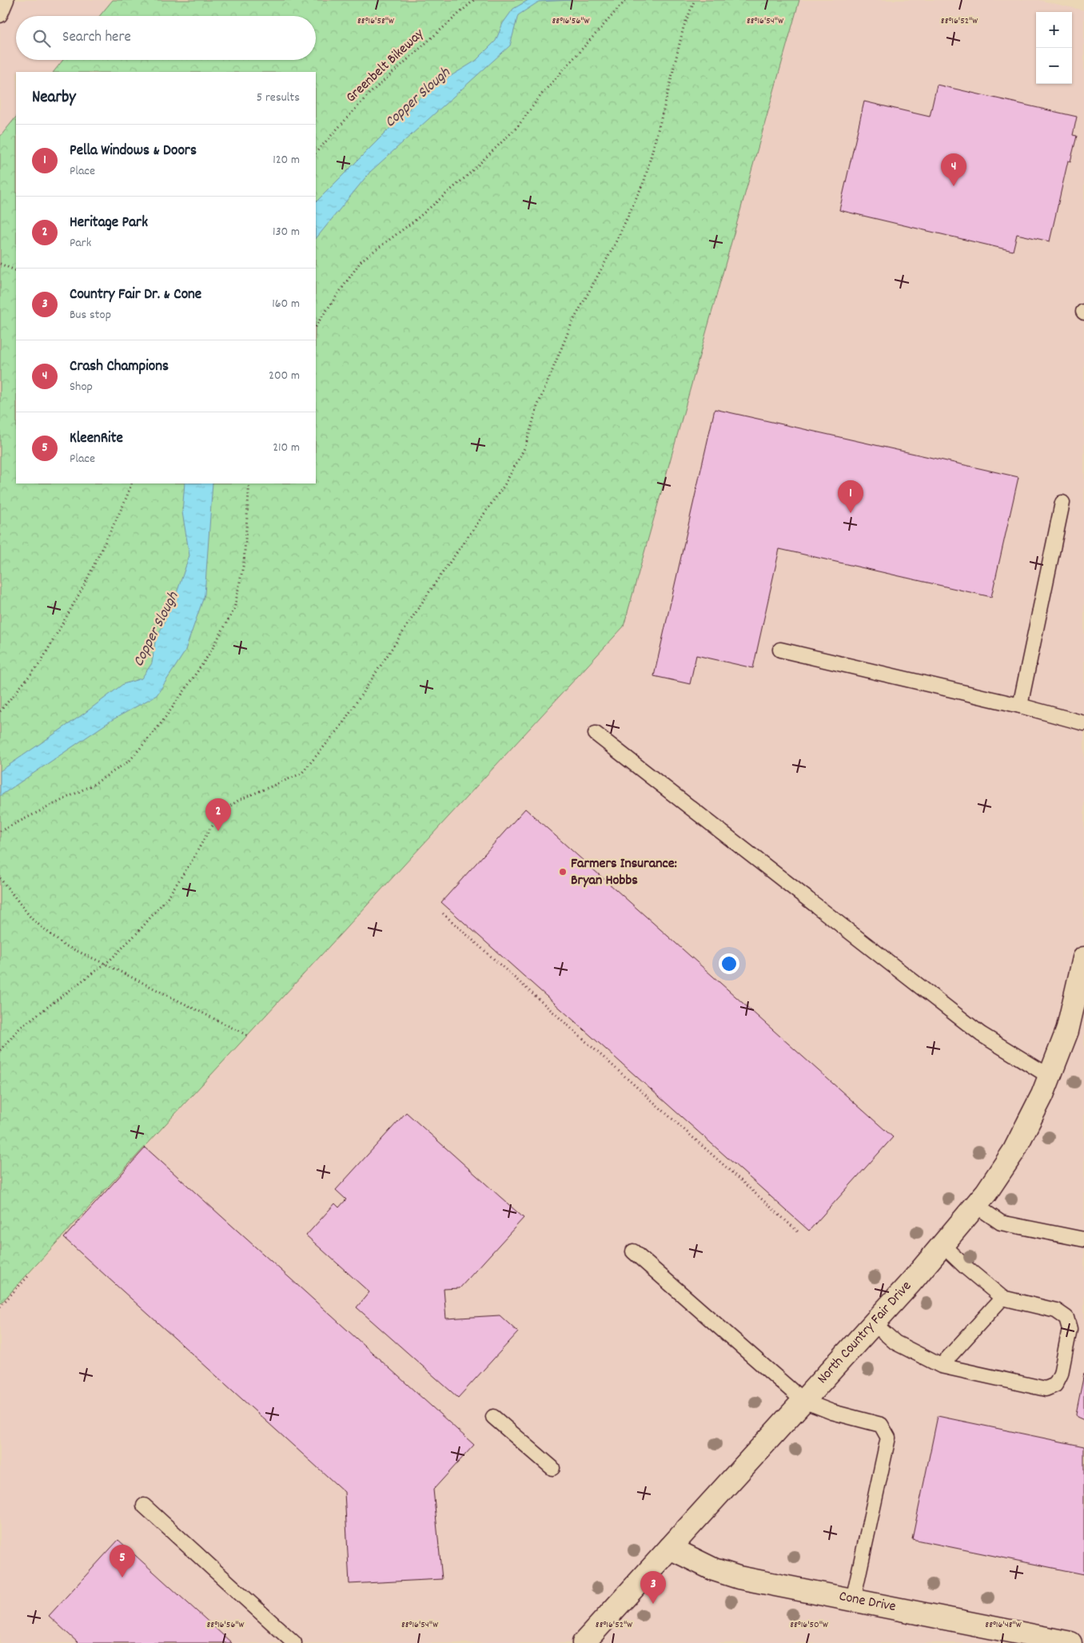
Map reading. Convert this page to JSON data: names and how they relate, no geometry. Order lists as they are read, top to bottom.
{
  "streets": {
    "street": ["North Country Fair Drive", "Cone Drive"],
    "path": ["Greenbelt Bikeway"]
  },
  "crossings": [
    ["North Country Fair Drive", "Cone Drive"]
  ],
  "water": ["Copper Slough"],
  "places": ["Farmers Insurance: Bryan Hobbs"],
  "page": {
    "map_buttons": ["+", "−"],
    "search": "Search here",
    "heading": ["Nearby", "5 results"],
    "list": [
      {
        "mark": "1",
        "name": "Pella Windows & Doors",
        "note": "Place",
        "value": "120 m"
      },
      {
        "mark": "2",
        "name": "Heritage Park",
        "note": "Park",
        "value": "130 m"
      },
      {
        "mark": "3",
        "name": "Country Fair Dr. & Cone",
        "note": "Bus stop",
        "value": "160 m"
      },
      {
        "mark": "4",
        "name": "Crash Champions",
        "note": "Shop",
        "value": "200 m"
      },
      {
        "mark": "5",
        "name": "KleenRite",
        "note": "Place",
        "value": "210 m"
      }
    ],
    "pins": [
      "4",
      "1",
      "2",
      "5",
      "3"
    ]
  },
  "coordinates": [
    "88°16'58\"W",
    "88°16'56\"W",
    "88°16'54\"W",
    "88°16'52\"W",
    "88°16'50\"W",
    "88°16'48\"W"
  ]
}
